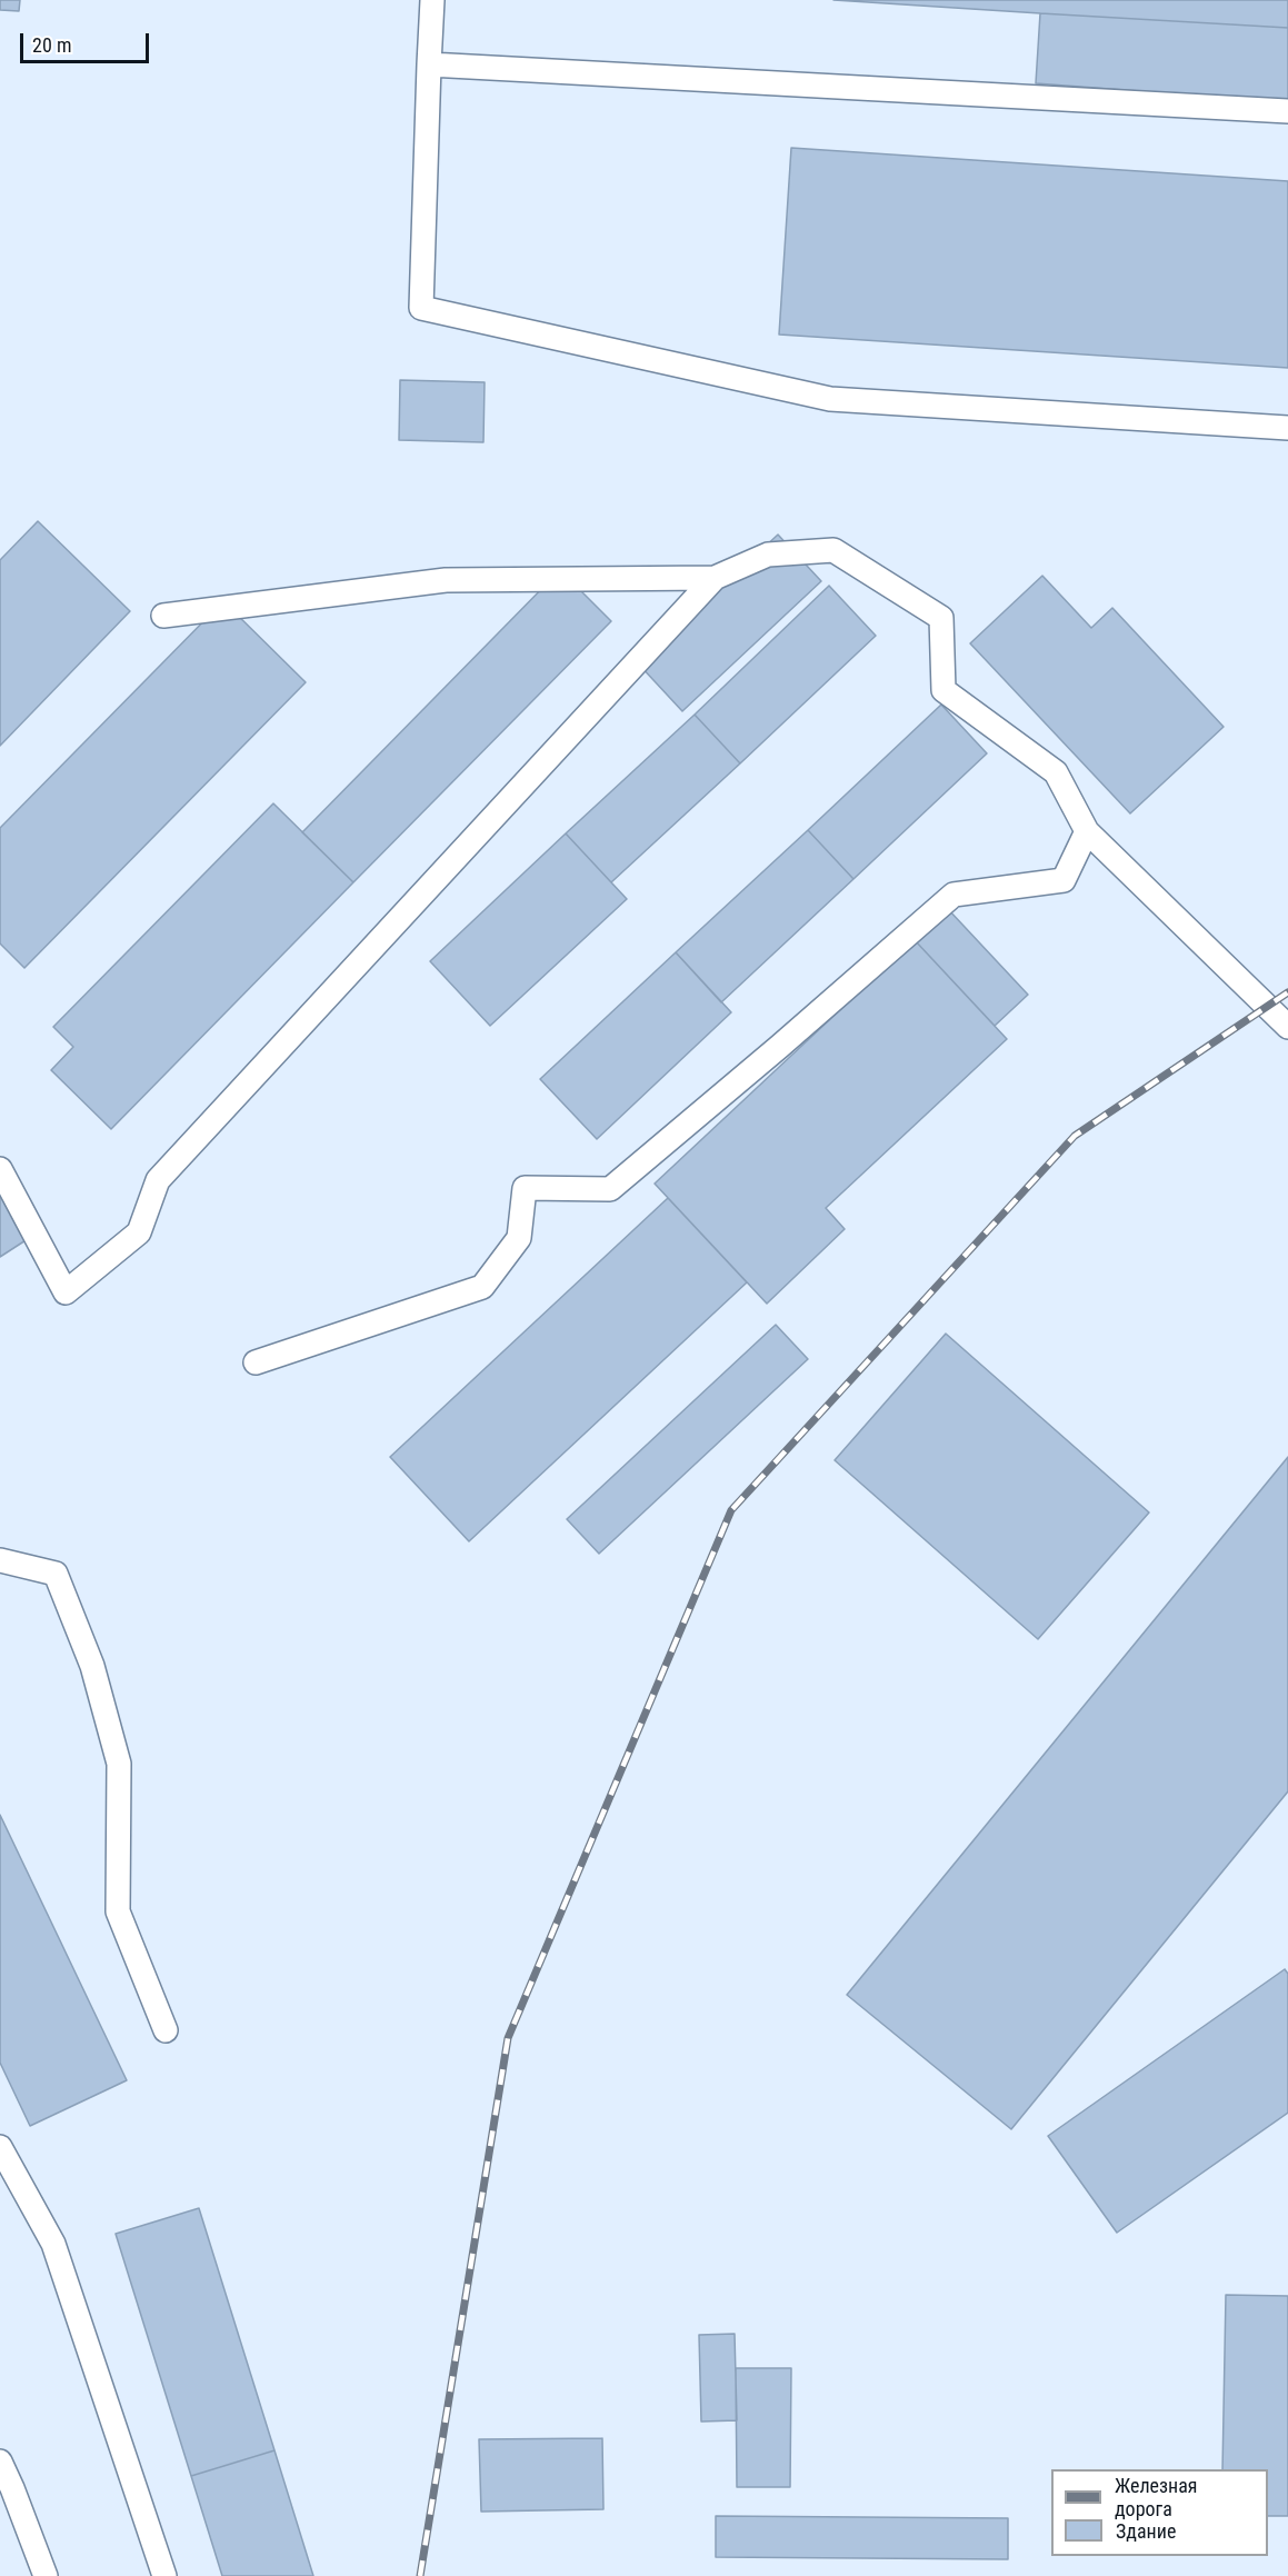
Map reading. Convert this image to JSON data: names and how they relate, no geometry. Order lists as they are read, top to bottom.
{
  "legend": ["Железная дорога", "Здание"],
  "scale_bar": "20 m"
}
